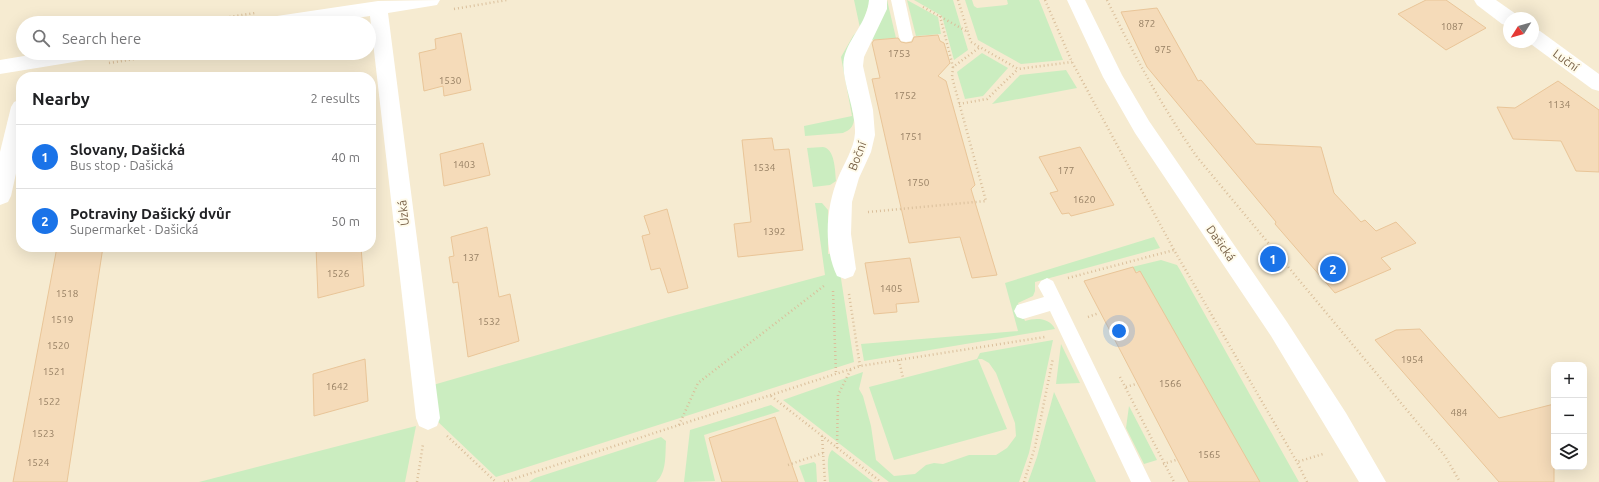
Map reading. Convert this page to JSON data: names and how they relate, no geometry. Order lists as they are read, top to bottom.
{
  "streets": {
    "street": [
      "Luční",
      "Boční",
      "Úzká",
      "Dašická"
    ]
  },
  "house_numbers": [
    "872",
    "1087",
    "975",
    "1753",
    "1530",
    "1752",
    "1134",
    "1751",
    "1403",
    "1534",
    "177",
    "1750",
    "1620",
    "1392",
    "137",
    "1526",
    "1405",
    "1518",
    "1519",
    "1532",
    "1520",
    "1954",
    "1521",
    "1566",
    "1642",
    "1522",
    "484",
    "1523",
    "1565",
    "1524"
  ],
  "north": "bottom left",
  "page": {
    "search": "Search here",
    "heading": ["Nearby", "2 results"],
    "list": [
      {
        "mark": "1",
        "name": "Slovany, Dašická",
        "note": "Bus stop · Dašická",
        "value": "40 m"
      },
      {
        "mark": "2",
        "name": "Potraviny Dašický dvůr",
        "note": "Supermarket · Dašická",
        "value": "50 m"
      }
    ],
    "pins": ["1", "2"],
    "map_buttons": ["+", "−"]
  }
}
